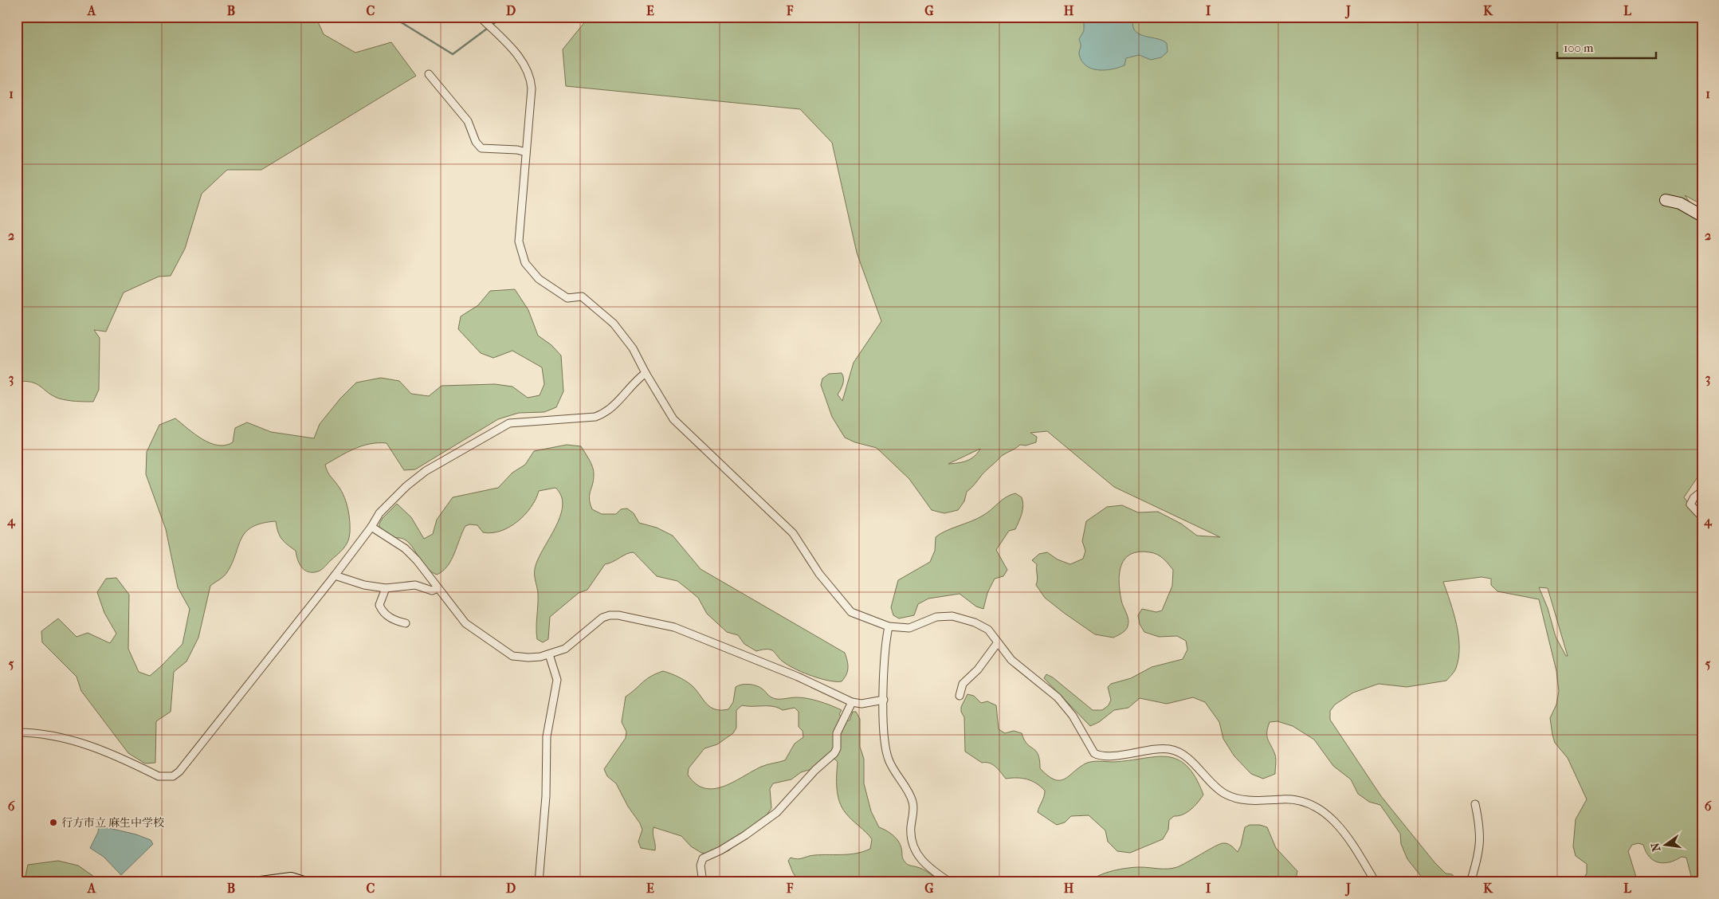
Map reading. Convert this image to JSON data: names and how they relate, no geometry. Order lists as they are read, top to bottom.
{
  "places": ["行方市立 麻生中学校"],
  "scale_bar": "100 m",
  "north": "left",
  "grid": {
    "columns": [
      "A",
      "B",
      "C",
      "D",
      "E",
      "F",
      "G",
      "H",
      "I",
      "J",
      "K",
      "L"
    ],
    "rows": [
      "1",
      "2",
      "3",
      "4",
      "5",
      "6"
    ]
  }
}
